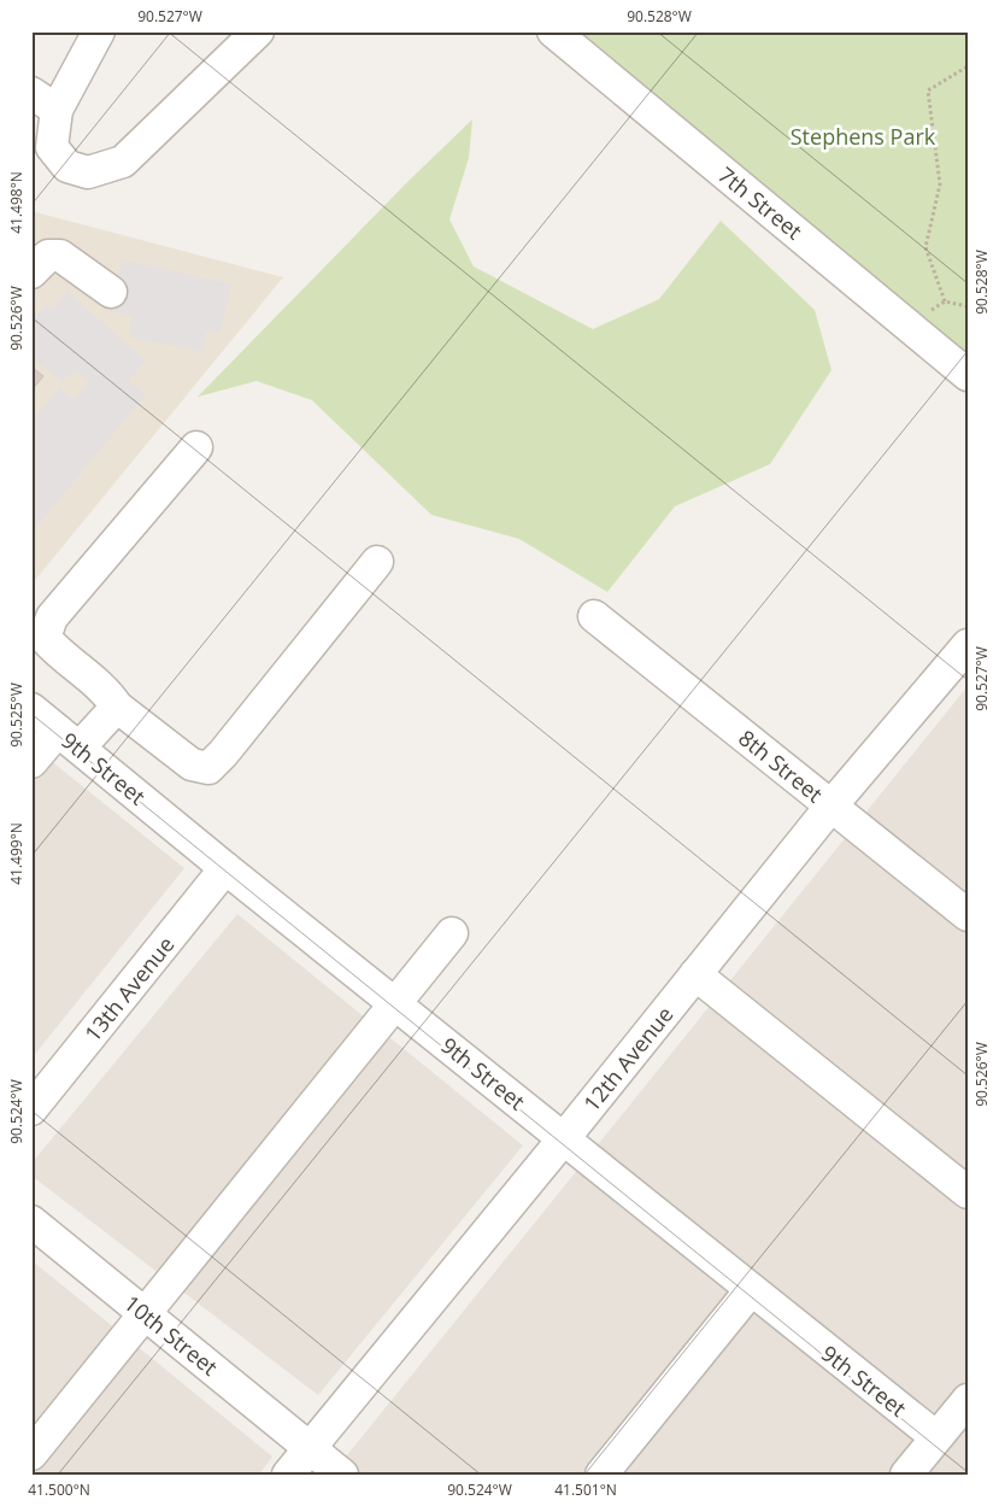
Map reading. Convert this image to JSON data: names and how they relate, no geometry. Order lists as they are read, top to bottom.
{
  "streets": {
    "street": [
      "7th Street",
      "8th Street",
      "9th Street",
      "13th Avenue",
      "12th Avenue",
      "10th Street"
    ]
  },
  "crossings": [
    ["8th Street", "12th Avenue"],
    ["9th Street", "13th Avenue"],
    ["9th Street", "12th Avenue"],
    ["12th Avenue", "10th Street"]
  ],
  "parks": ["Stephens Park"],
  "coordinates": [
    "90.527°W",
    "90.528°W",
    "41.498°N",
    "90.526°W",
    "90.525°W",
    "41.499°N",
    "90.524°W",
    "41.500°N",
    "41.501°N"
  ]
}
